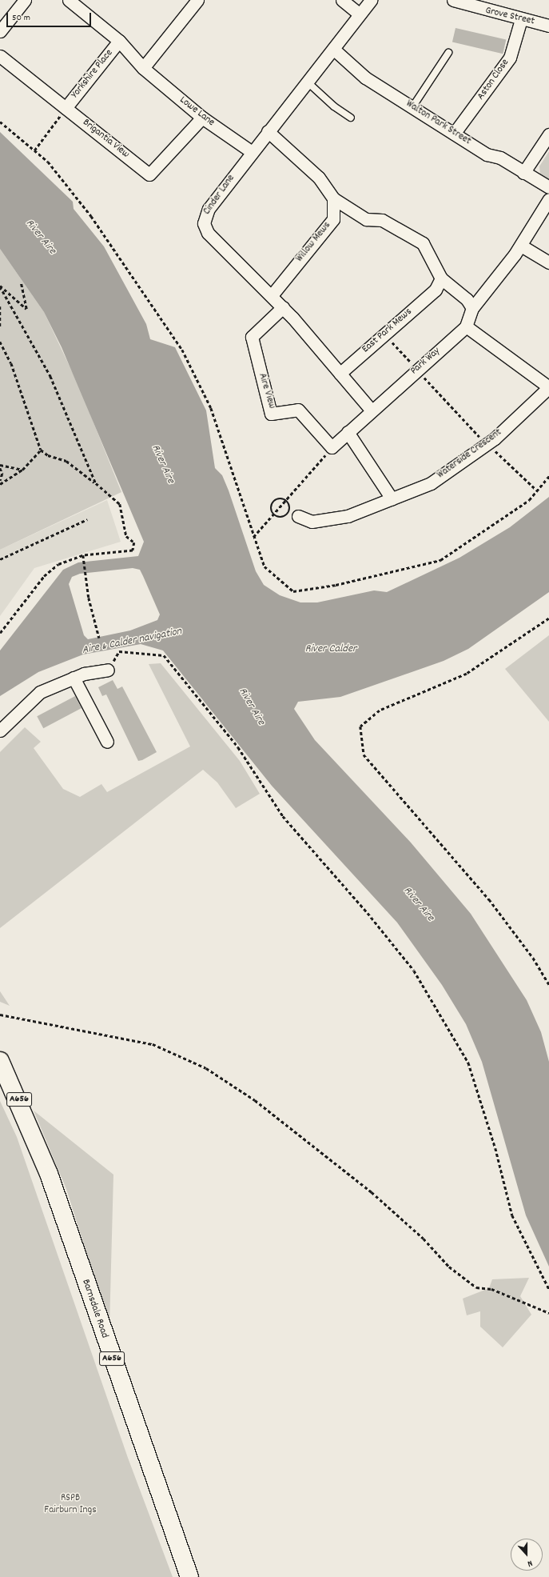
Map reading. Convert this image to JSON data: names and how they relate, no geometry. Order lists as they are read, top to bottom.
{
  "streets": {
    "main road": ["A656", "Barnsdale Road"],
    "street": [
      "Grove Street",
      "Yorkshire Place",
      "Aston Close",
      "Lowe Lane",
      "Walton Park Street",
      "Brigantia View",
      "Cinder Lane",
      "Willow Mews",
      "East Park Mews",
      "Park Way",
      "Aire View",
      "Waterside Crescent"
    ]
  },
  "crossings": [
    ["Grove Street", "Aston Close"],
    ["Yorkshire Place", "Lowe Lane"],
    ["Yorkshire Place", "Brigantia View"],
    ["Aston Close", "Walton Park Street"],
    ["Lowe Lane", "Brigantia View"],
    ["Lowe Lane", "Cinder Lane"],
    ["Walton Park Street", "Cinder Lane"],
    ["Cinder Lane", "Willow Mews"],
    ["Cinder Lane", "East Park Mews"],
    ["Cinder Lane", "Park Way"],
    ["Cinder Lane", "Aire View"],
    ["Park Way", "Aire View"],
    ["Park Way", "Waterside Crescent"]
  ],
  "water": ["River Aire", "Aire & Calder navigation", "River Calder"],
  "parks": ["RSPB Fairburn Ings"],
  "scale_bar": "50 m",
  "north": "bottom"
}
